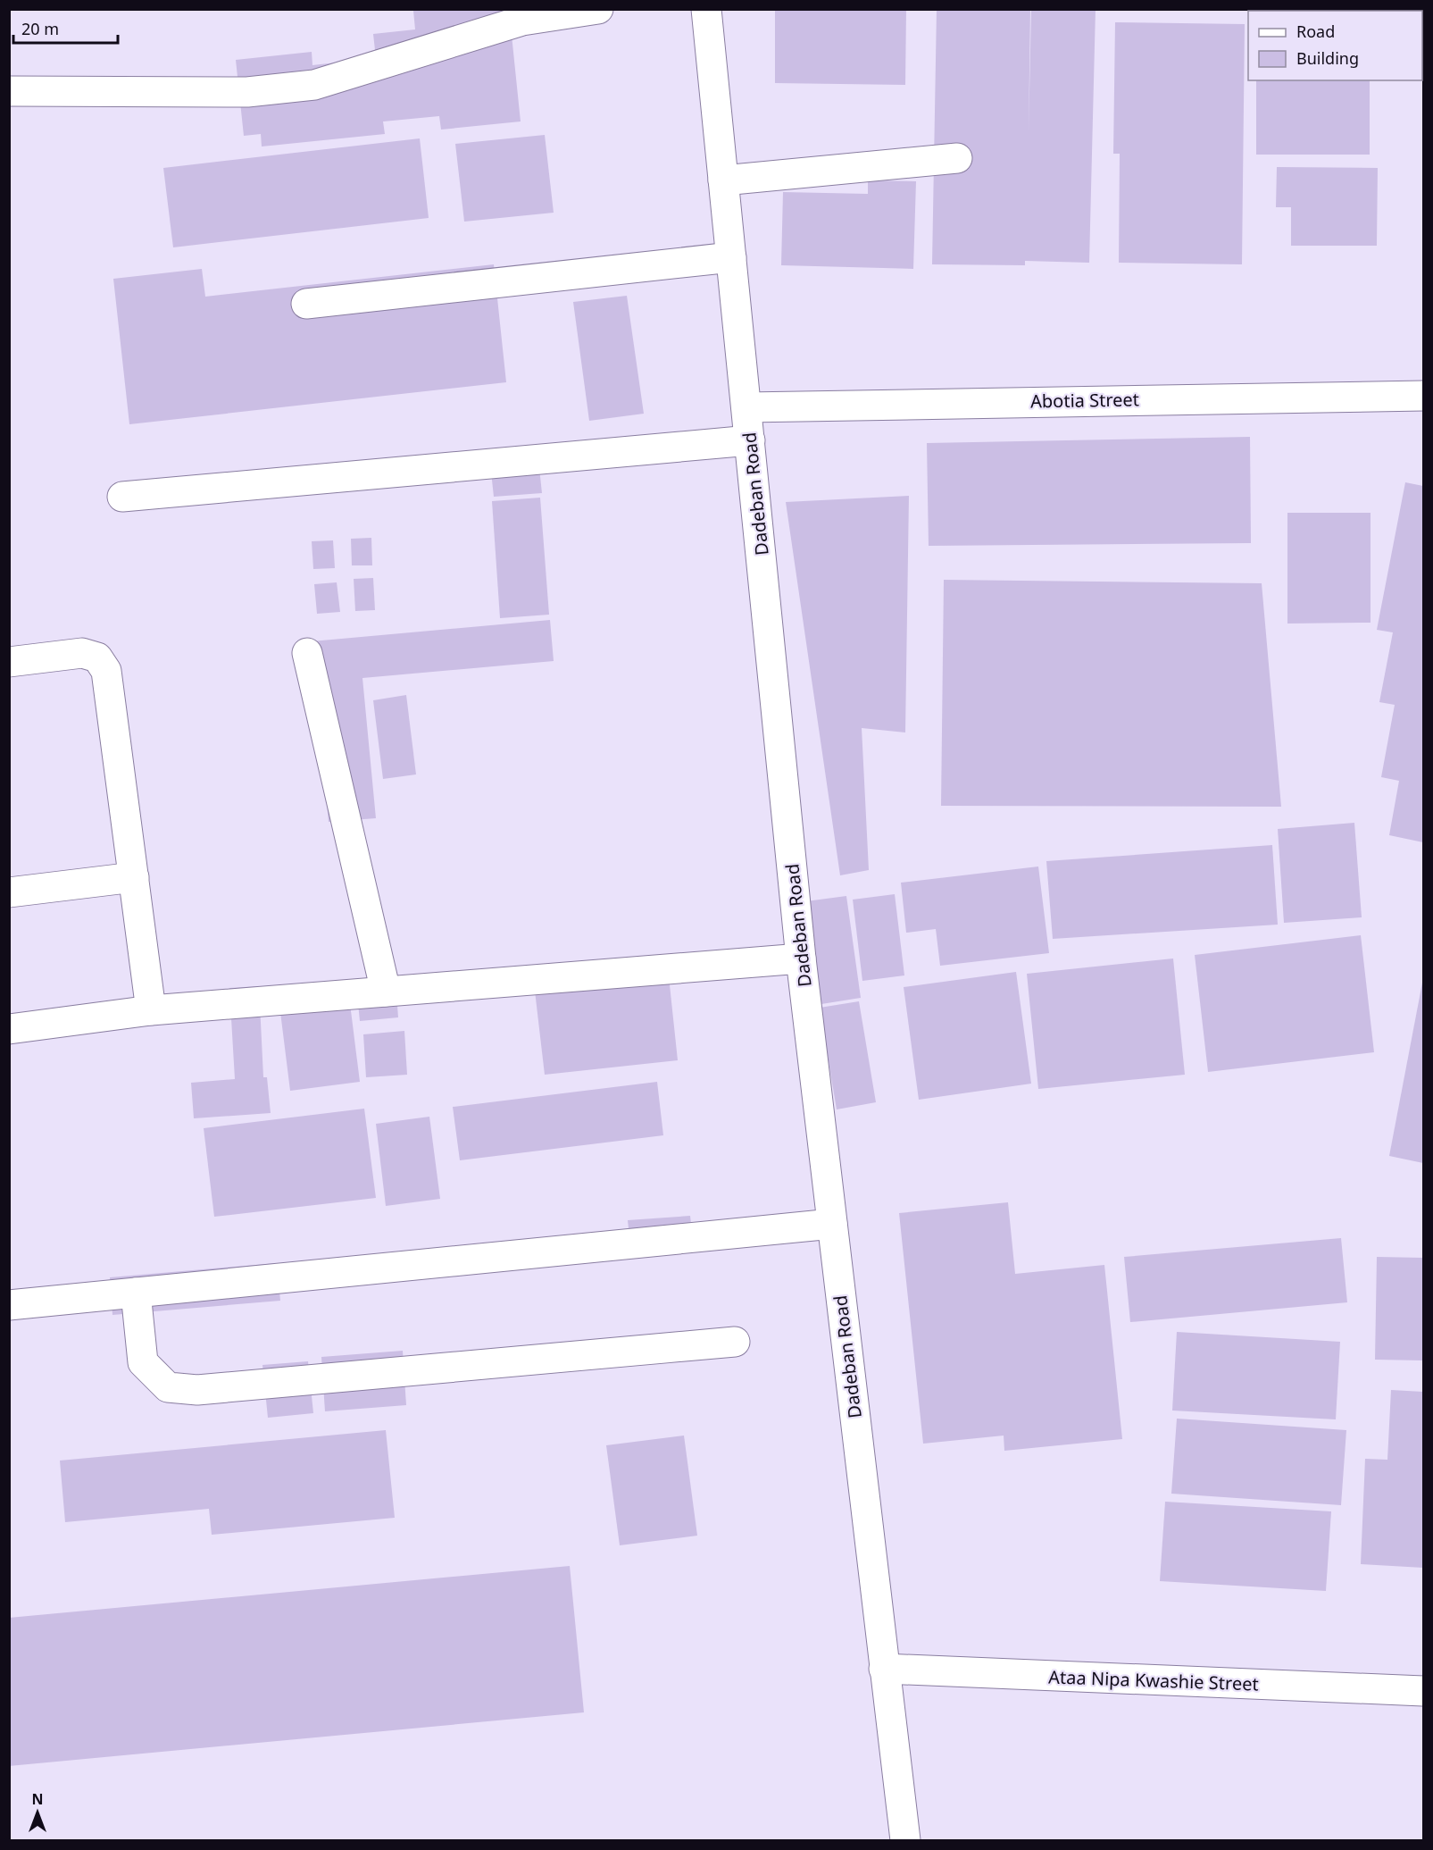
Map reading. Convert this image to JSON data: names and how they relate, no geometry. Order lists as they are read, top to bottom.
{
  "streets": {
    "street": ["Abotia Street", "Dadeban Road", "Ataa Nipa Kwashie Street"]
  },
  "crossings": [
    ["Abotia Street", "Dadeban Road"],
    ["Dadeban Road", "Ataa Nipa Kwashie Street"]
  ],
  "legend": ["Road", "Building"],
  "scale_bar": "20 m",
  "north": "top"
}
